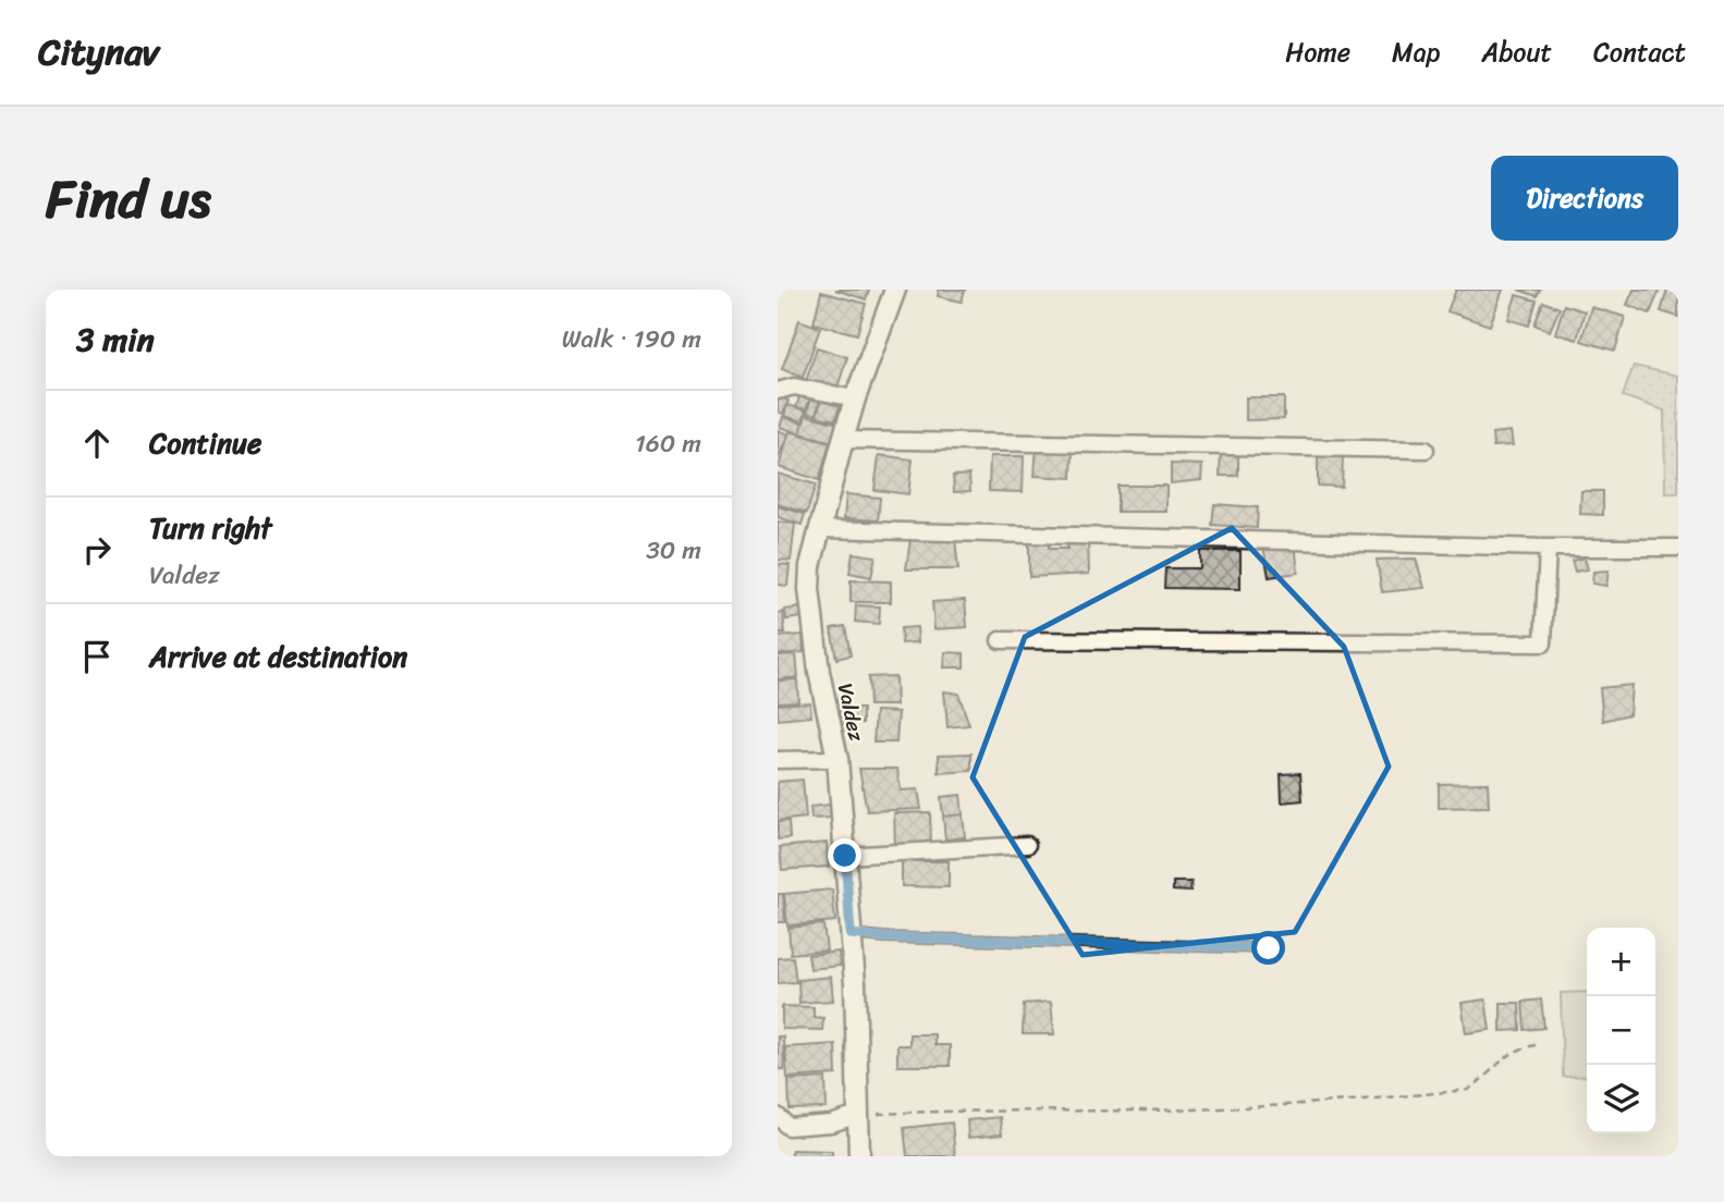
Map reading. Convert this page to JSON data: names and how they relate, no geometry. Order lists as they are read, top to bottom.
{
  "streets": {
    "street": ["Valdez"]
  },
  "page": {
    "header": "Citynav",
    "nav": [
      "Home",
      "Map",
      "About",
      "Contact"
    ],
    "title": "Find us",
    "buttons": "Directions",
    "heading": ["3 min", "Walk · 190 m"],
    "list": [
      ["Continue", "160 m"],
      ["Turn right", "Valdez", "30 m"],
      "Arrive at destination"
    ],
    "map_buttons": ["+", "−"]
  }
}
